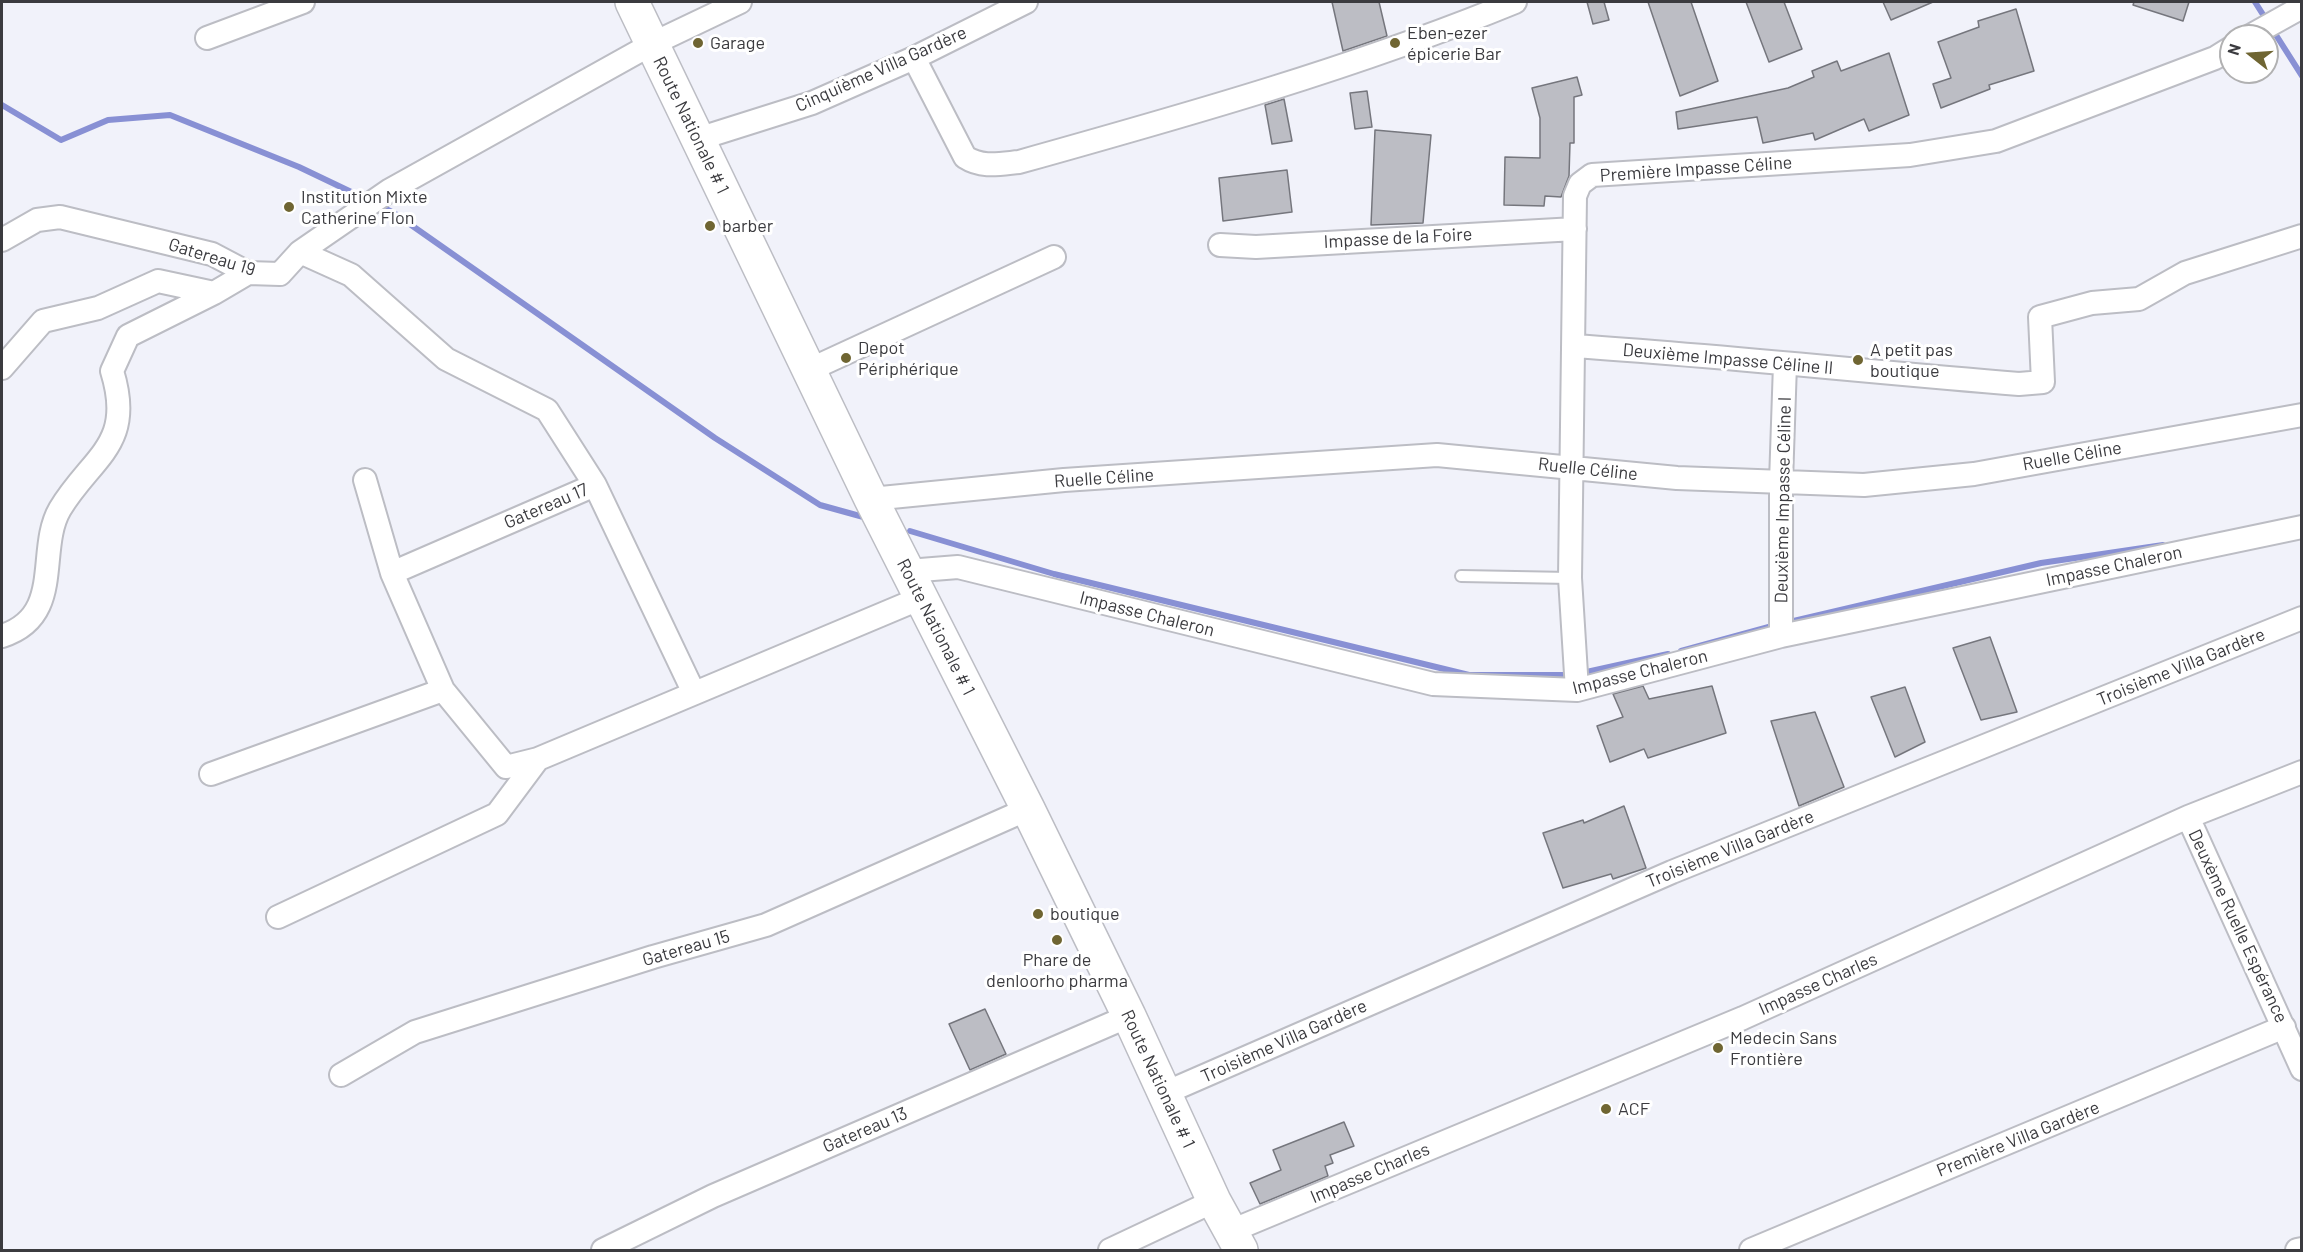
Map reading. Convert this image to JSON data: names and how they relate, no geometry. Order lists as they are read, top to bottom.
{
  "streets": {
    "main road": ["Route Nationale # 1"],
    "street": [
      "Cinquième Villa Gardère",
      "Première Impasse Céline",
      "Impasse de la Foire",
      "Gatereau 19",
      "Deuxième Impasse Céline II",
      "Ruelle Céline",
      "Deuxième Impasse Céline I",
      "Gatereau 17",
      "Impasse Chaleron",
      "Troisième Villa Gardère",
      "Deuxème Ruelle Espérance",
      "Gatereau 15",
      "Impasse Charles",
      "Gatereau 13",
      "Première Villa Gardère"
    ]
  },
  "crossings": [
    ["Cinquième Villa Gardère", "Route Nationale # 1"],
    ["Route Nationale # 1", "Gatereau 19"],
    ["Route Nationale # 1", "Ruelle Céline"],
    ["Route Nationale # 1", "Impasse Chaleron"],
    ["Route Nationale # 1", "Troisième Villa Gardère"],
    ["Route Nationale # 1", "Gatereau 15"],
    ["Route Nationale # 1", "Impasse Charles"],
    ["Route Nationale # 1", "Gatereau 13"],
    ["Première Impasse Céline", "Impasse de la Foire"],
    ["Première Impasse Céline", "Deuxième Impasse Céline II"],
    ["Première Impasse Céline", "Ruelle Céline"],
    ["Première Impasse Céline", "Impasse Chaleron"],
    ["Gatereau 19", "Gatereau 17"],
    ["Deuxième Impasse Céline II", "Deuxième Impasse Céline I"],
    ["Ruelle Céline", "Deuxième Impasse Céline I"],
    ["Deuxième Impasse Céline I", "Impasse Chaleron"],
    ["Deuxème Ruelle Espérance", "Impasse Charles"],
    ["Deuxème Ruelle Espérance", "Première Villa Gardère"]
  ],
  "places": [
    "Garage",
    "Eben-ezer épicerie Bar",
    "Institution Mixte Catherine Flon",
    "barber",
    "Depot Périphérique",
    "A petit pas boutique",
    "boutique",
    "Phare de denloorho pharma",
    "Medecin Sans Frontière",
    "ACF"
  ],
  "north": "left"
}
